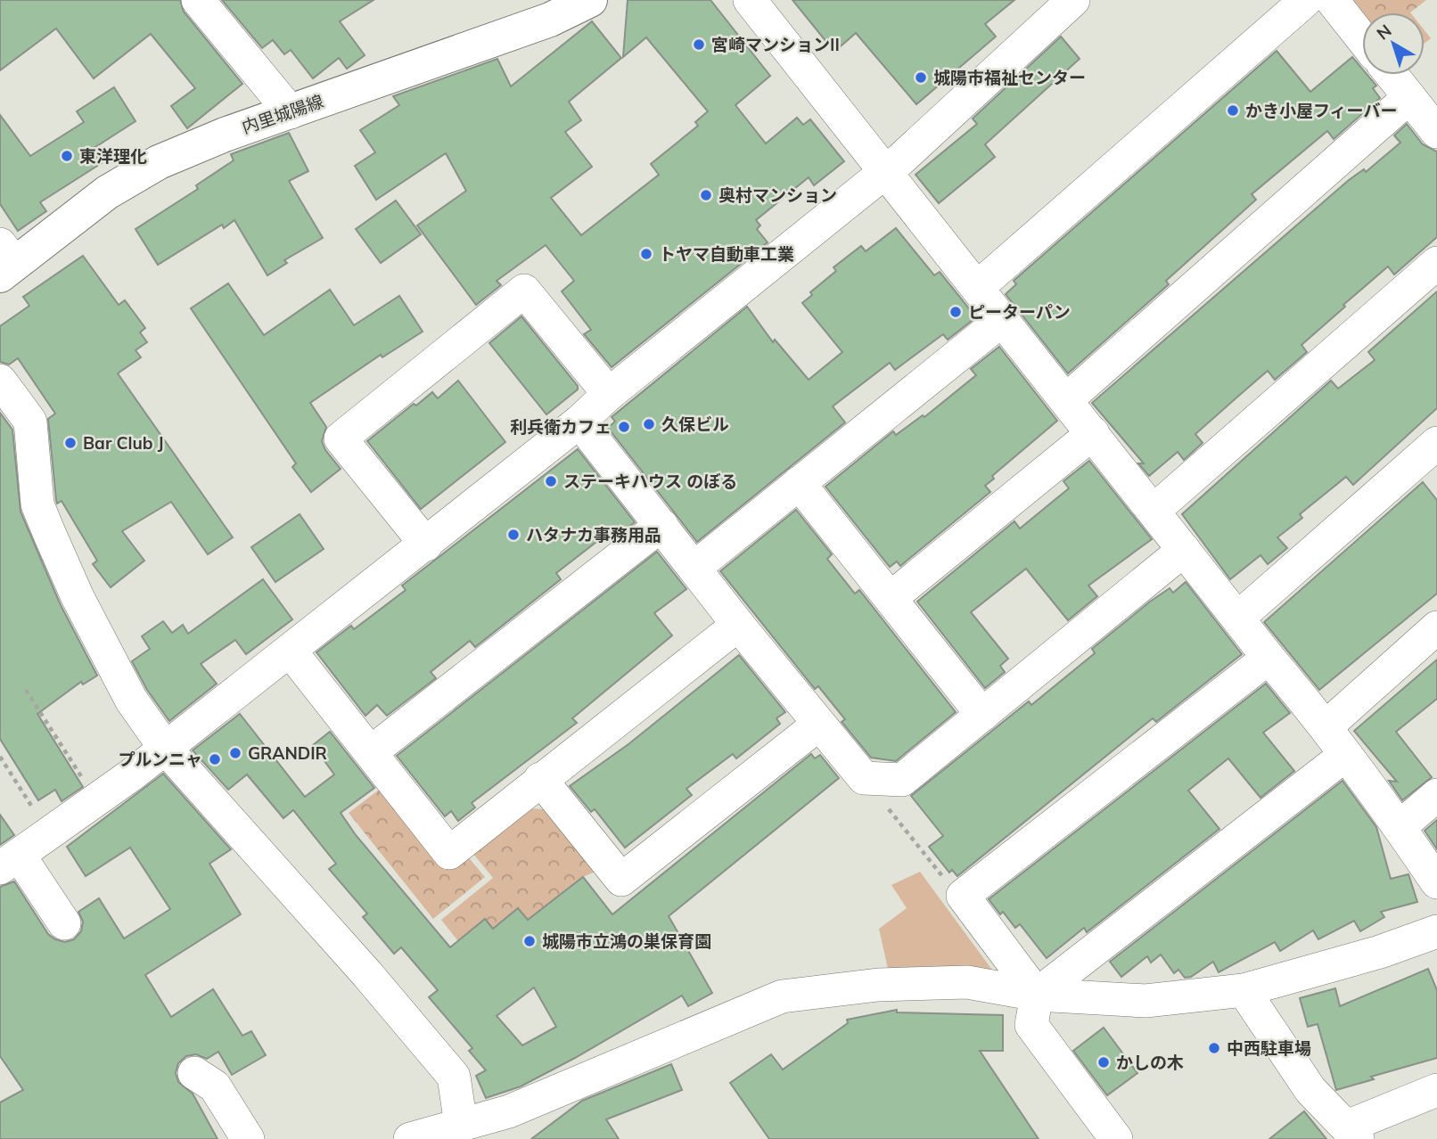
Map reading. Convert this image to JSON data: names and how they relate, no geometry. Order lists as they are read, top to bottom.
{
  "streets": {
    "main road": ["内里城陽線"]
  },
  "places": [
    "宮崎マンションII",
    "城陽市福祉センター",
    "かき小屋フィーバー",
    "東洋理化",
    "奥村マンション",
    "トヤマ自動車工業",
    "ピーターパン",
    "久保ビル",
    "利兵衛カフェ",
    "Bar Club J",
    "ステーキハウス のぼる",
    "ハタナカ事務用品",
    "GRANDIR",
    "プルンニャ",
    "城陽市立鴻の巣保育園",
    "中西駐車場",
    "かしの木"
  ],
  "north": "top left"
}
